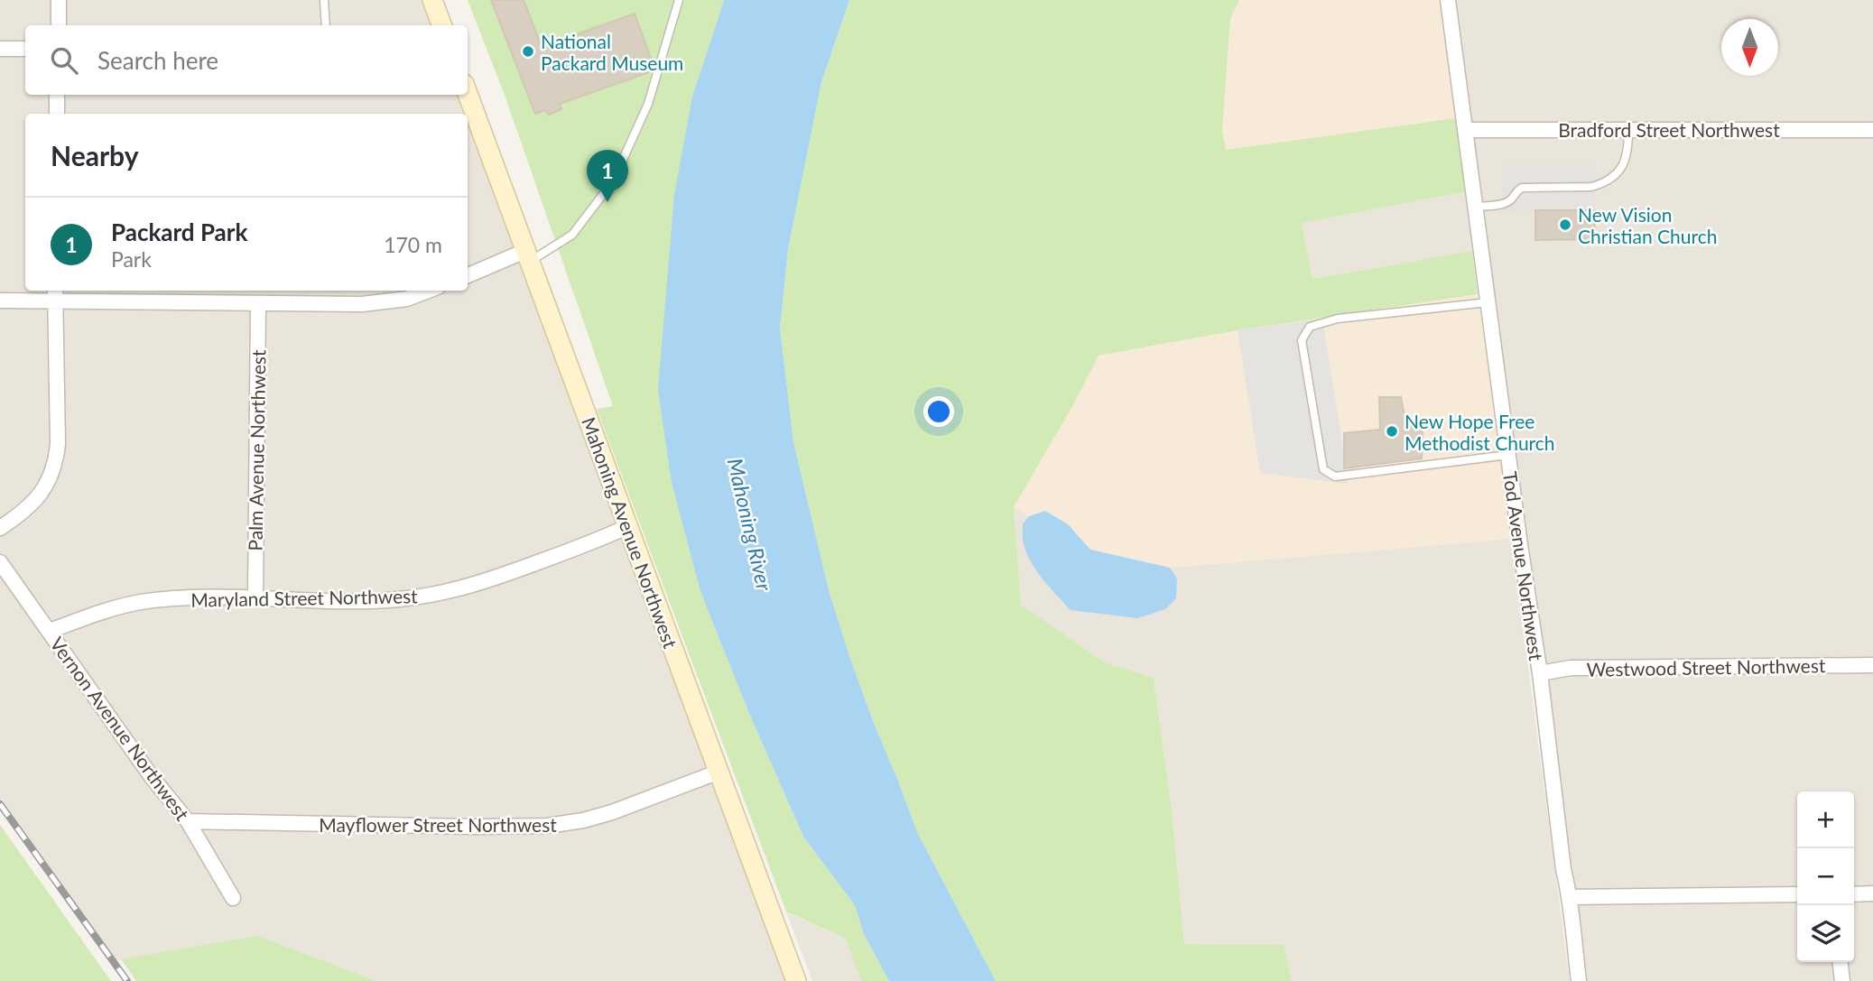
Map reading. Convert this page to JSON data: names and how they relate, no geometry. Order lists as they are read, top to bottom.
{
  "streets": {
    "main road": ["Mahoning Avenue Northwest"],
    "street": [
      "Bradford Street Northwest",
      "Palm Avenue Northwest",
      "Tod Avenue Northwest",
      "Maryland Street Northwest",
      "Westwood Street Northwest",
      "Vernon Avenue Northwest",
      "Mayflower Street Northwest"
    ]
  },
  "crossings": [
    ["Bradford Street Northwest", "Tod Avenue Northwest"],
    ["Palm Avenue Northwest", "Maryland Street Northwest"],
    ["Mahoning Avenue Northwest", "Maryland Street Northwest"],
    ["Mahoning Avenue Northwest", "Mayflower Street Northwest"],
    ["Tod Avenue Northwest", "Westwood Street Northwest"],
    ["Maryland Street Northwest", "Vernon Avenue Northwest"],
    ["Vernon Avenue Northwest", "Mayflower Street Northwest"]
  ],
  "water": ["Mahoning River"],
  "places": ["National Packard Museum", "New Vision Christian Church", "New Hope Free Methodist Church"],
  "north": "bottom",
  "page": {
    "search": "Search here",
    "heading": "Nearby",
    "pins": "1",
    "list": [
      {
        "mark": "1",
        "name": "Packard Park",
        "note": "Park",
        "value": "170 m"
      }
    ],
    "map_buttons": ["+", "−"]
  }
}
